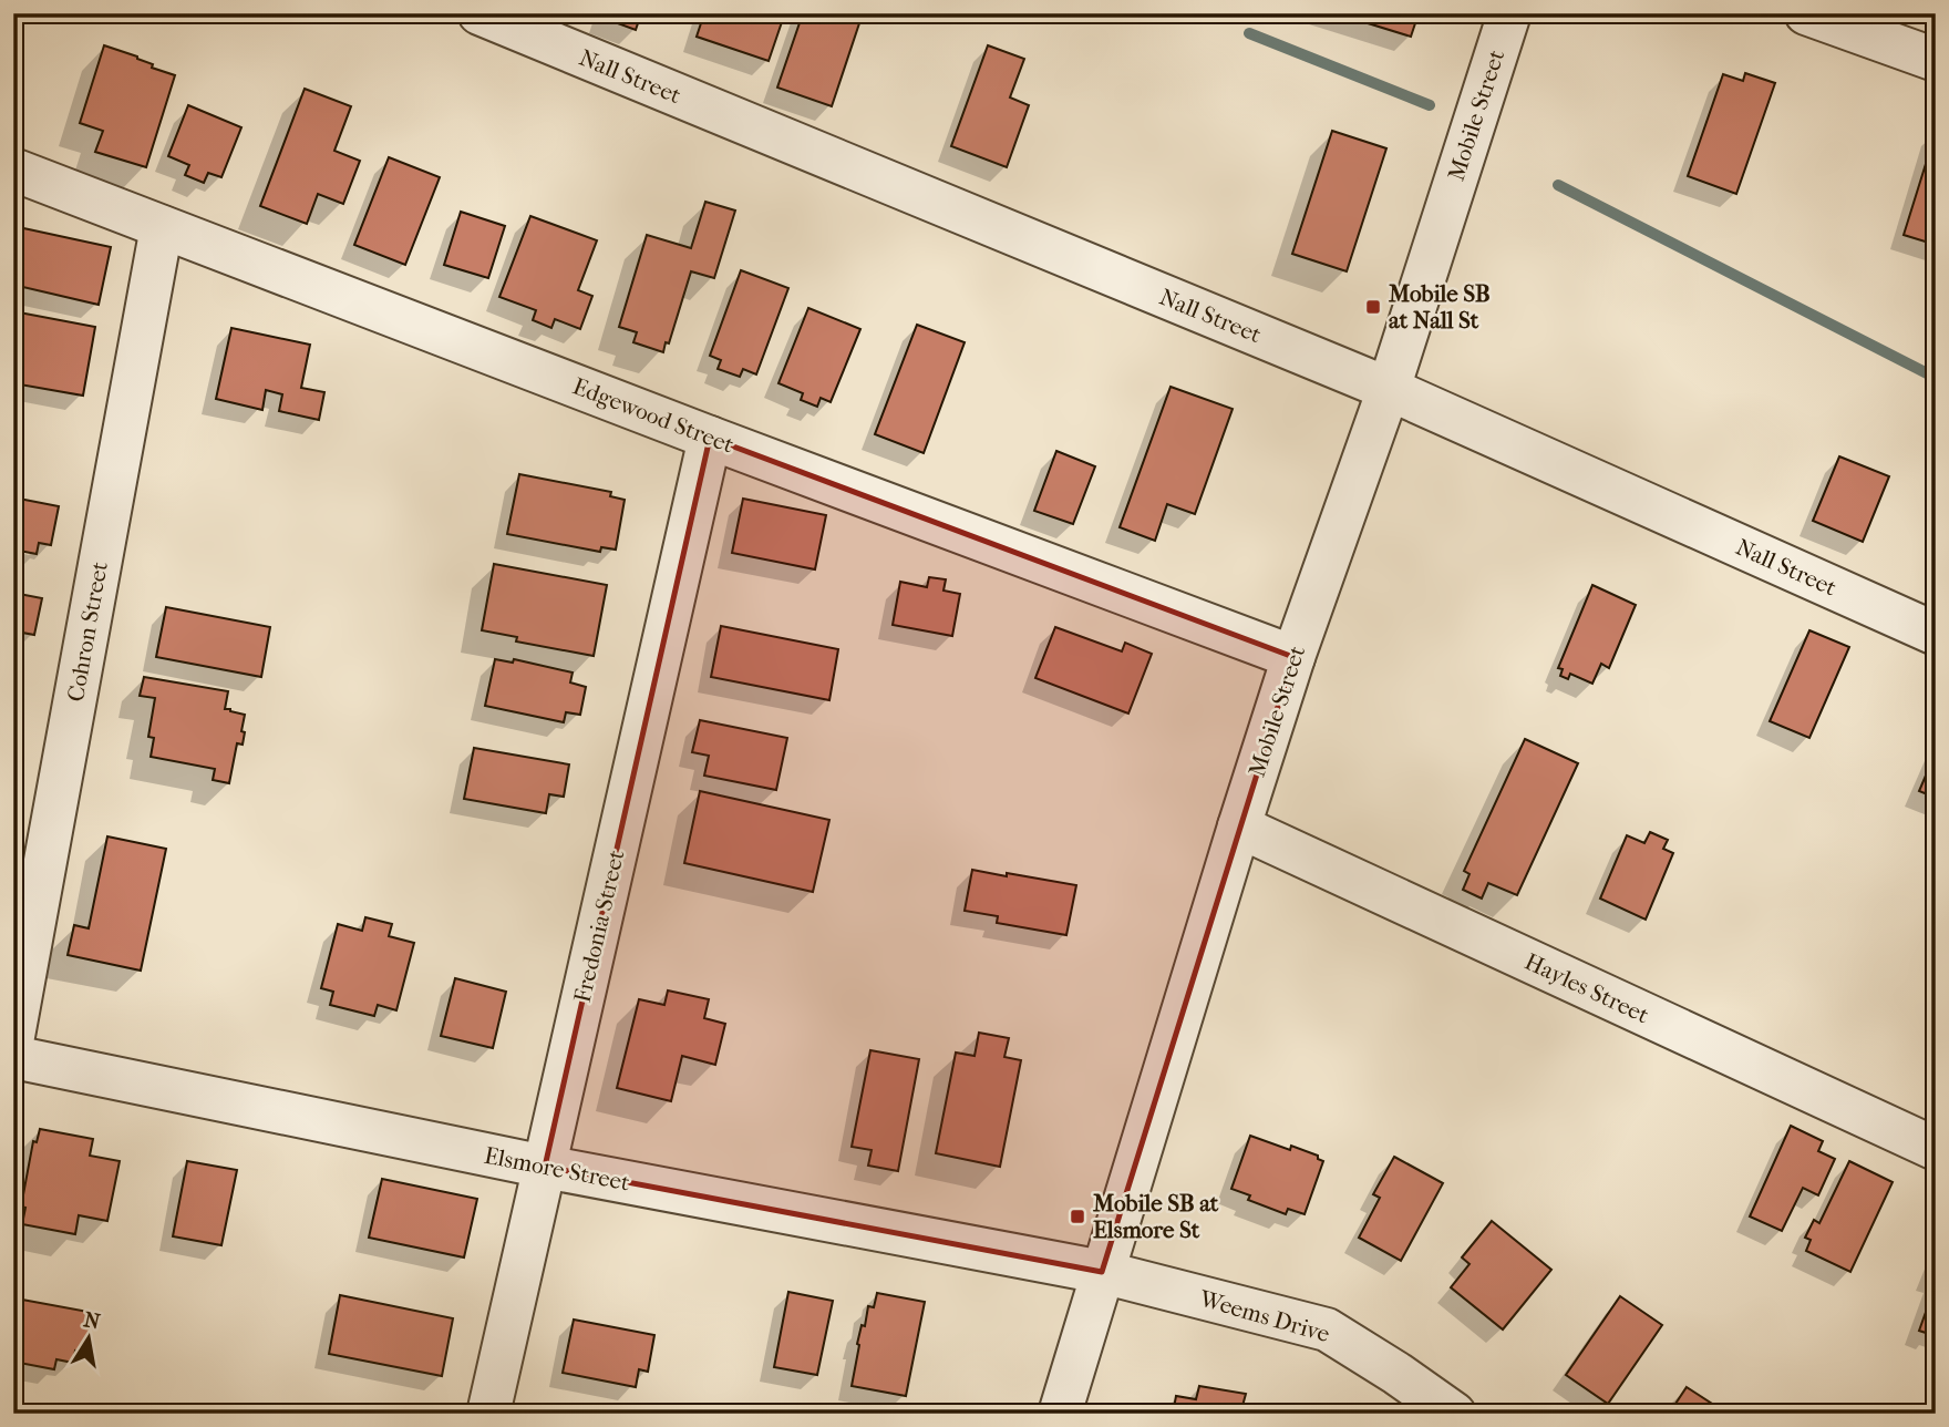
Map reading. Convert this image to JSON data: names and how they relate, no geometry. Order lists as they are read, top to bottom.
{
  "streets": {
    "street": [
      "Nall Street",
      "Mobile Street",
      "Edgewood Street",
      "Cohron Street",
      "Fredonia Street",
      "Hayles Street",
      "Elsmore Street",
      "Weems Drive"
    ]
  },
  "crossings": [
    ["Nall Street", "Mobile Street"],
    ["Mobile Street", "Edgewood Street"],
    ["Mobile Street", "Hayles Street"],
    ["Mobile Street", "Elsmore Street"],
    ["Mobile Street", "Weems Drive"],
    ["Edgewood Street", "Cohron Street"],
    ["Edgewood Street", "Fredonia Street"],
    ["Fredonia Street", "Elsmore Street"],
    ["Elsmore Street", "Weems Drive"]
  ],
  "places": {
    "transit": ["Mobile SB at Nall St", "Mobile SB at Elsmore St"]
  },
  "north": "top"
}
